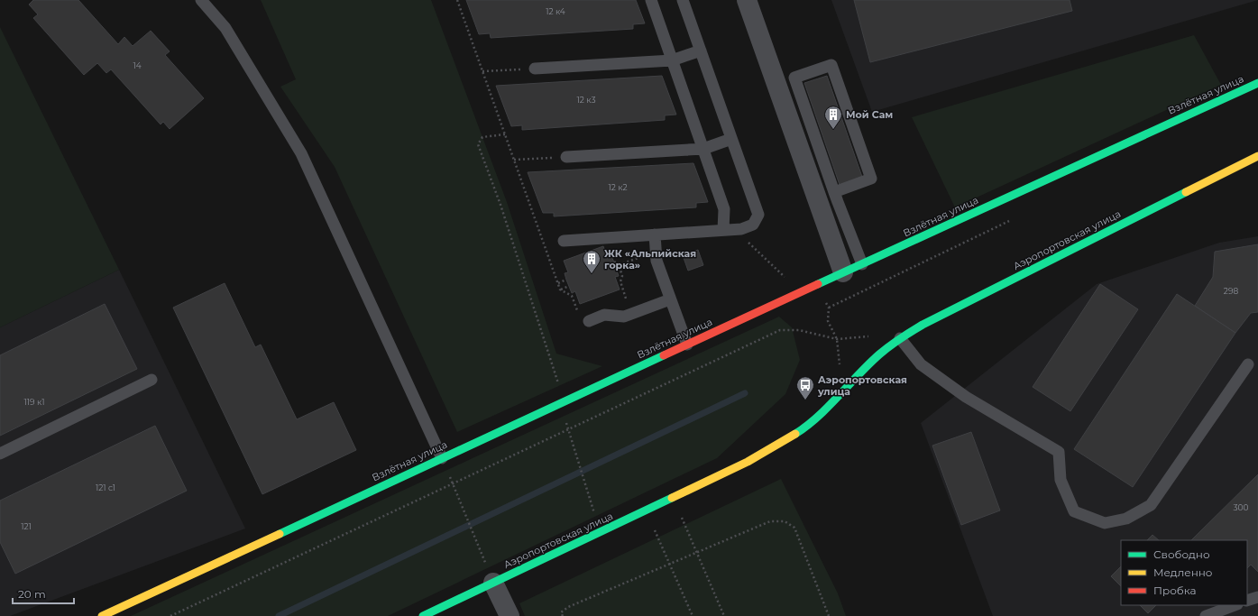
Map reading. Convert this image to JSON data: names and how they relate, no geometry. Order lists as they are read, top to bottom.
{
  "streets": {
    "street": ["Взлётная улица", "Аэропортовская улица"]
  },
  "places": {
    "building": ["Мой Сам", "ЖК «Альпийская горка»"],
    "bus stop": ["Аэропортовская улица"]
  },
  "house_numbers": [
    "12 к4",
    "14",
    "12 к3",
    "12 к2",
    "298",
    "119 к1",
    "121 с1",
    "300",
    "121"
  ],
  "legend": ["Свободно", "Медленно", "Пробка"],
  "scale_bar": "20 m"
}
